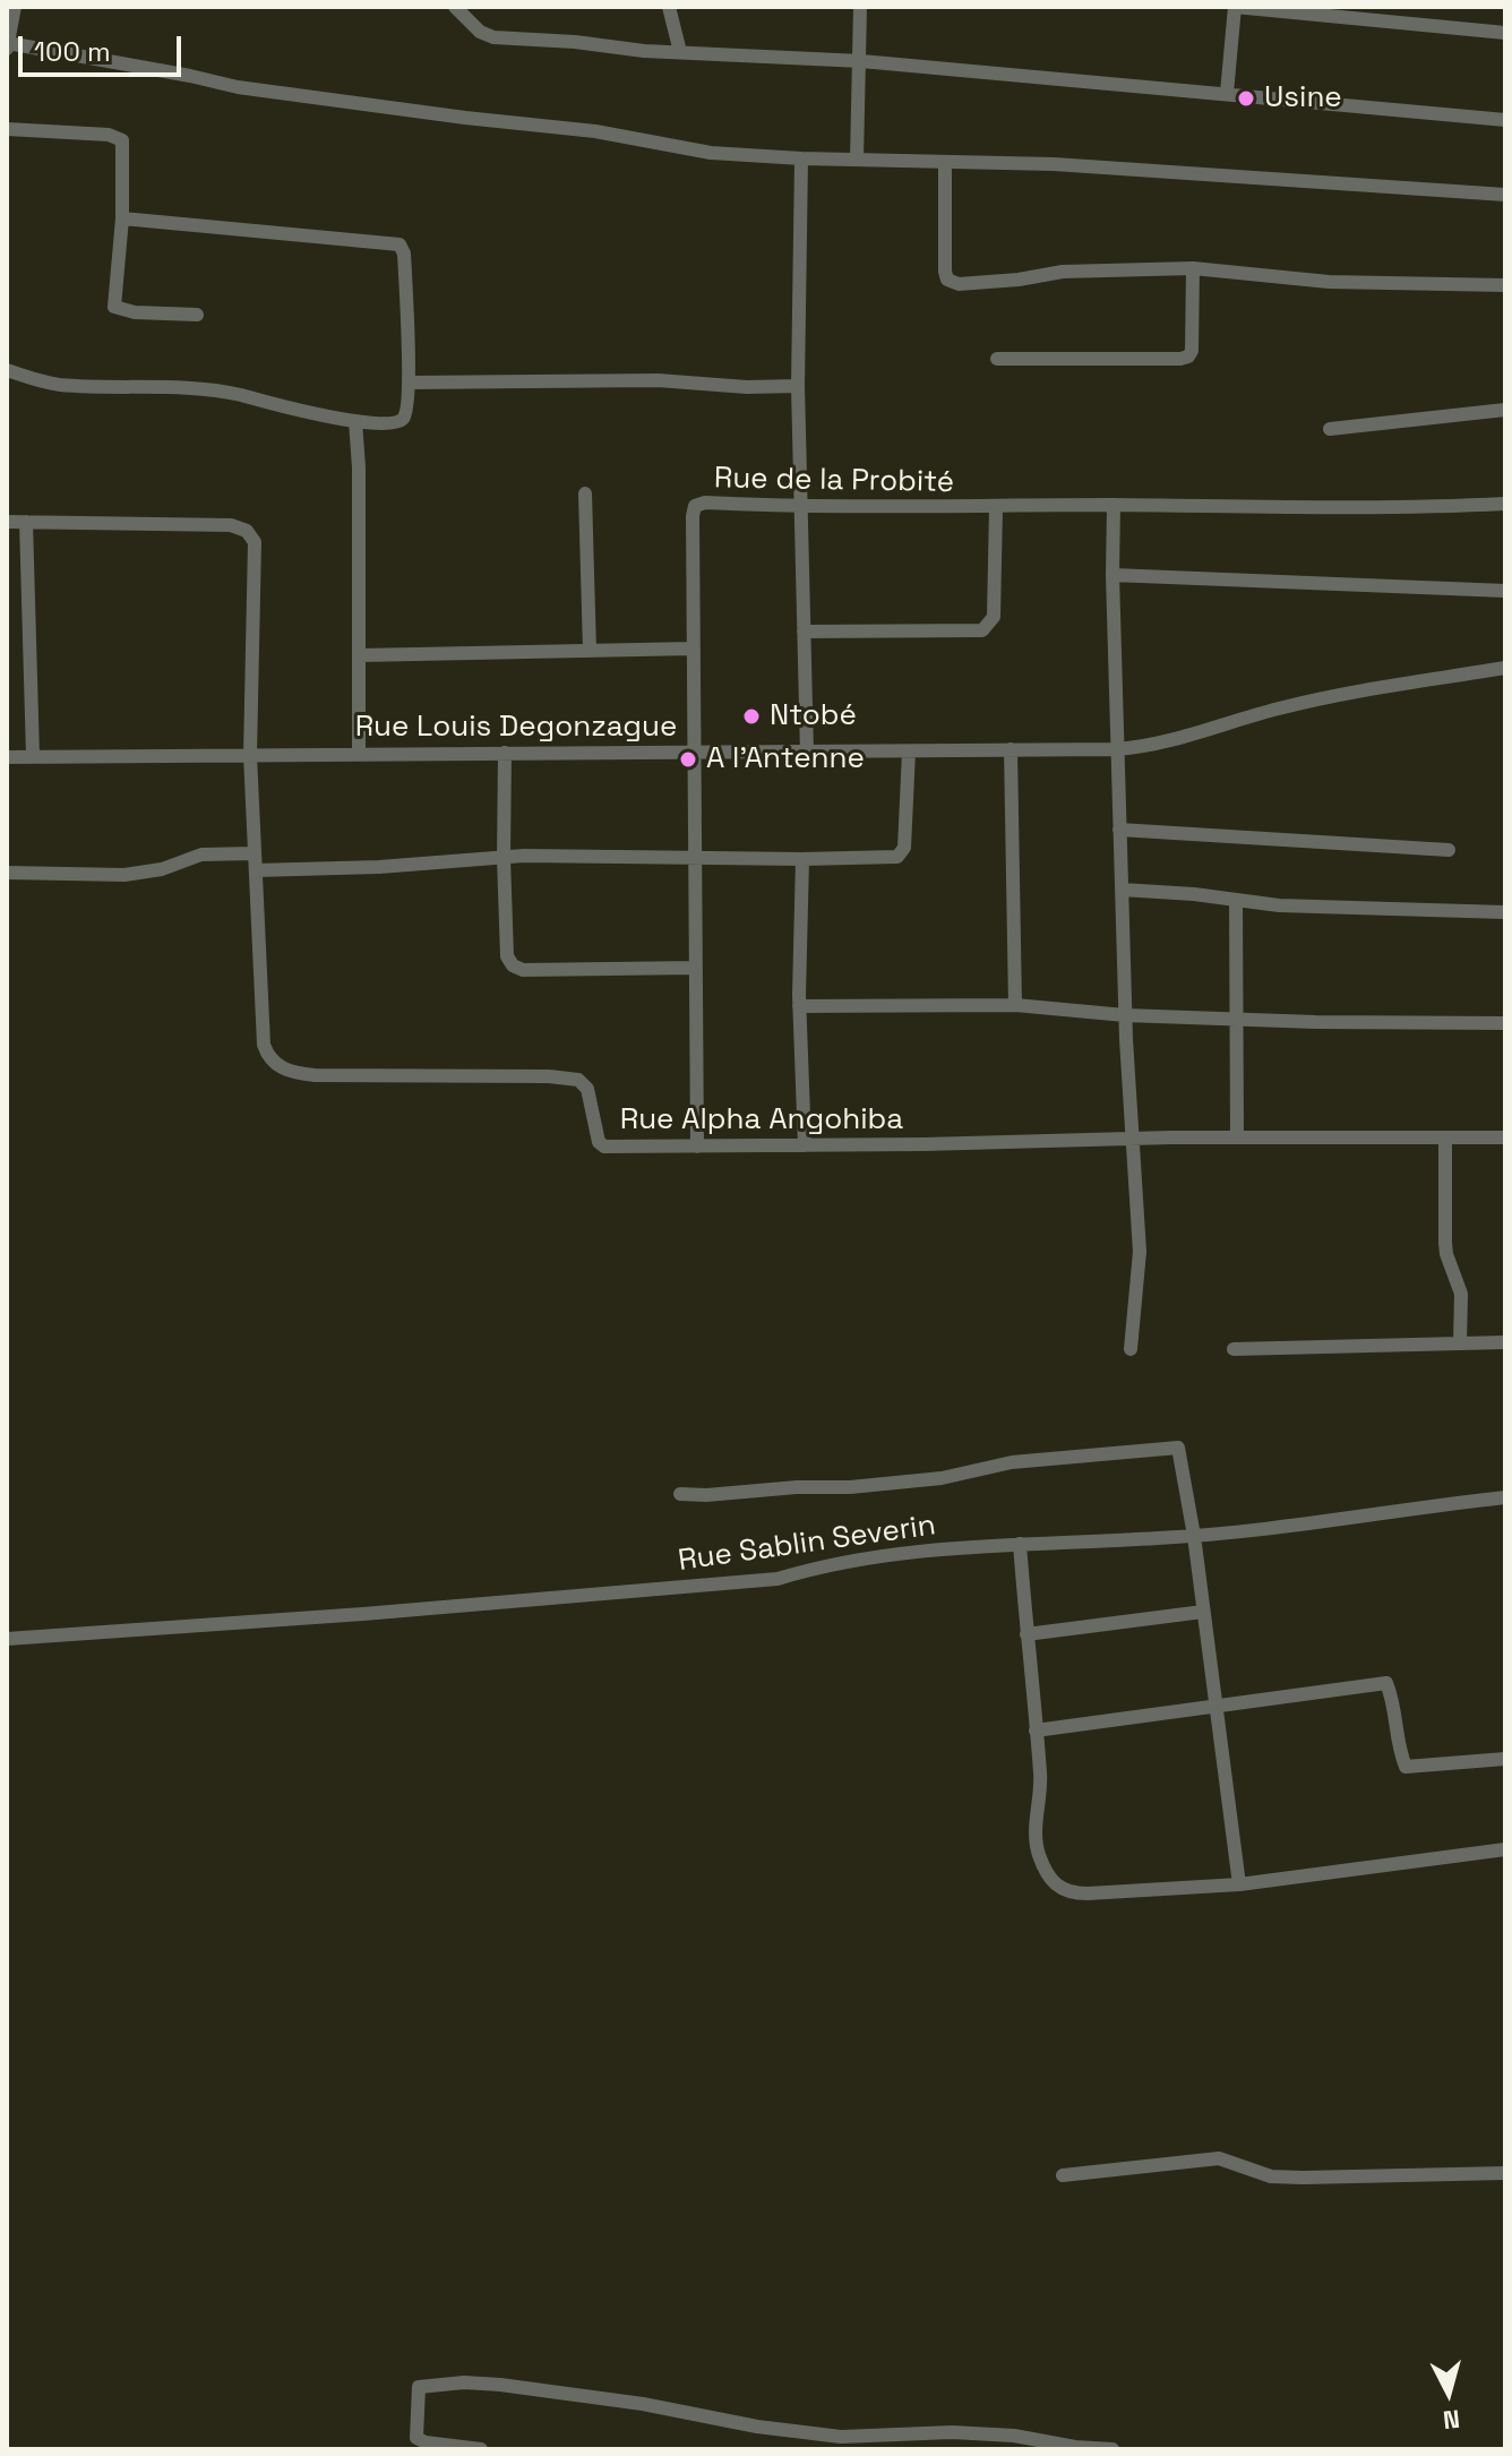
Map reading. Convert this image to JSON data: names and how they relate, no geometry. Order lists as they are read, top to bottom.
{
  "streets": {
    "street": [
      "Rue de la Probité",
      "Rue Louis Degonzague",
      "Rue Alpha Angohiba",
      "Rue Sablin Severin"
    ]
  },
  "crossings": [
    ["Rue de la Probité", "Rue Louis Degonzague"],
    ["Rue de la Probité", "Rue Alpha Angohiba"],
    ["Rue Louis Degonzague", "Rue Alpha Angohiba"]
  ],
  "places": ["Usine", "Ntobé", "A l'Antenne"],
  "scale_bar": "100 m",
  "north": "bottom"
}
